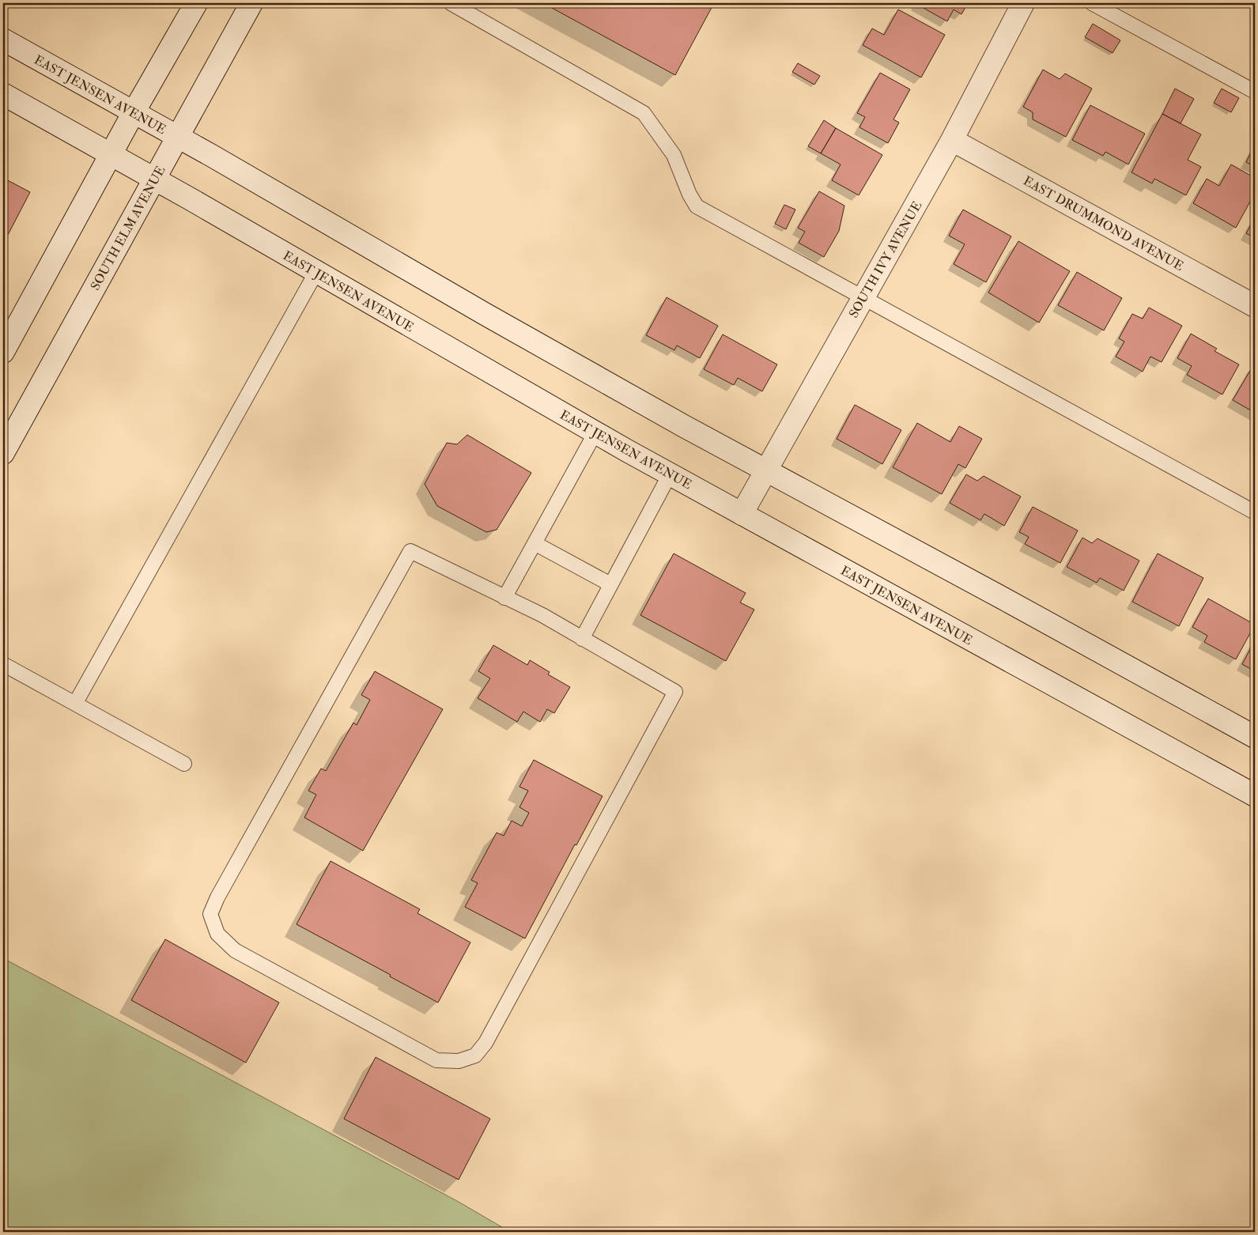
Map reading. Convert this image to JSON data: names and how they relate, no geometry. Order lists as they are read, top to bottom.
{
  "streets": {
    "main road": [
      "EAST JENSEN AVENUE",
      "EAST DRUMMOND AVENUE",
      "SOUTH ELM AVENUE",
      "SOUTH IVY AVENUE"
    ]
  },
  "crossings": [
    ["EAST JENSEN AVENUE", "SOUTH ELM AVENUE"],
    ["EAST JENSEN AVENUE", "SOUTH IVY AVENUE"],
    ["EAST DRUMMOND AVENUE", "SOUTH IVY AVENUE"]
  ]
}
